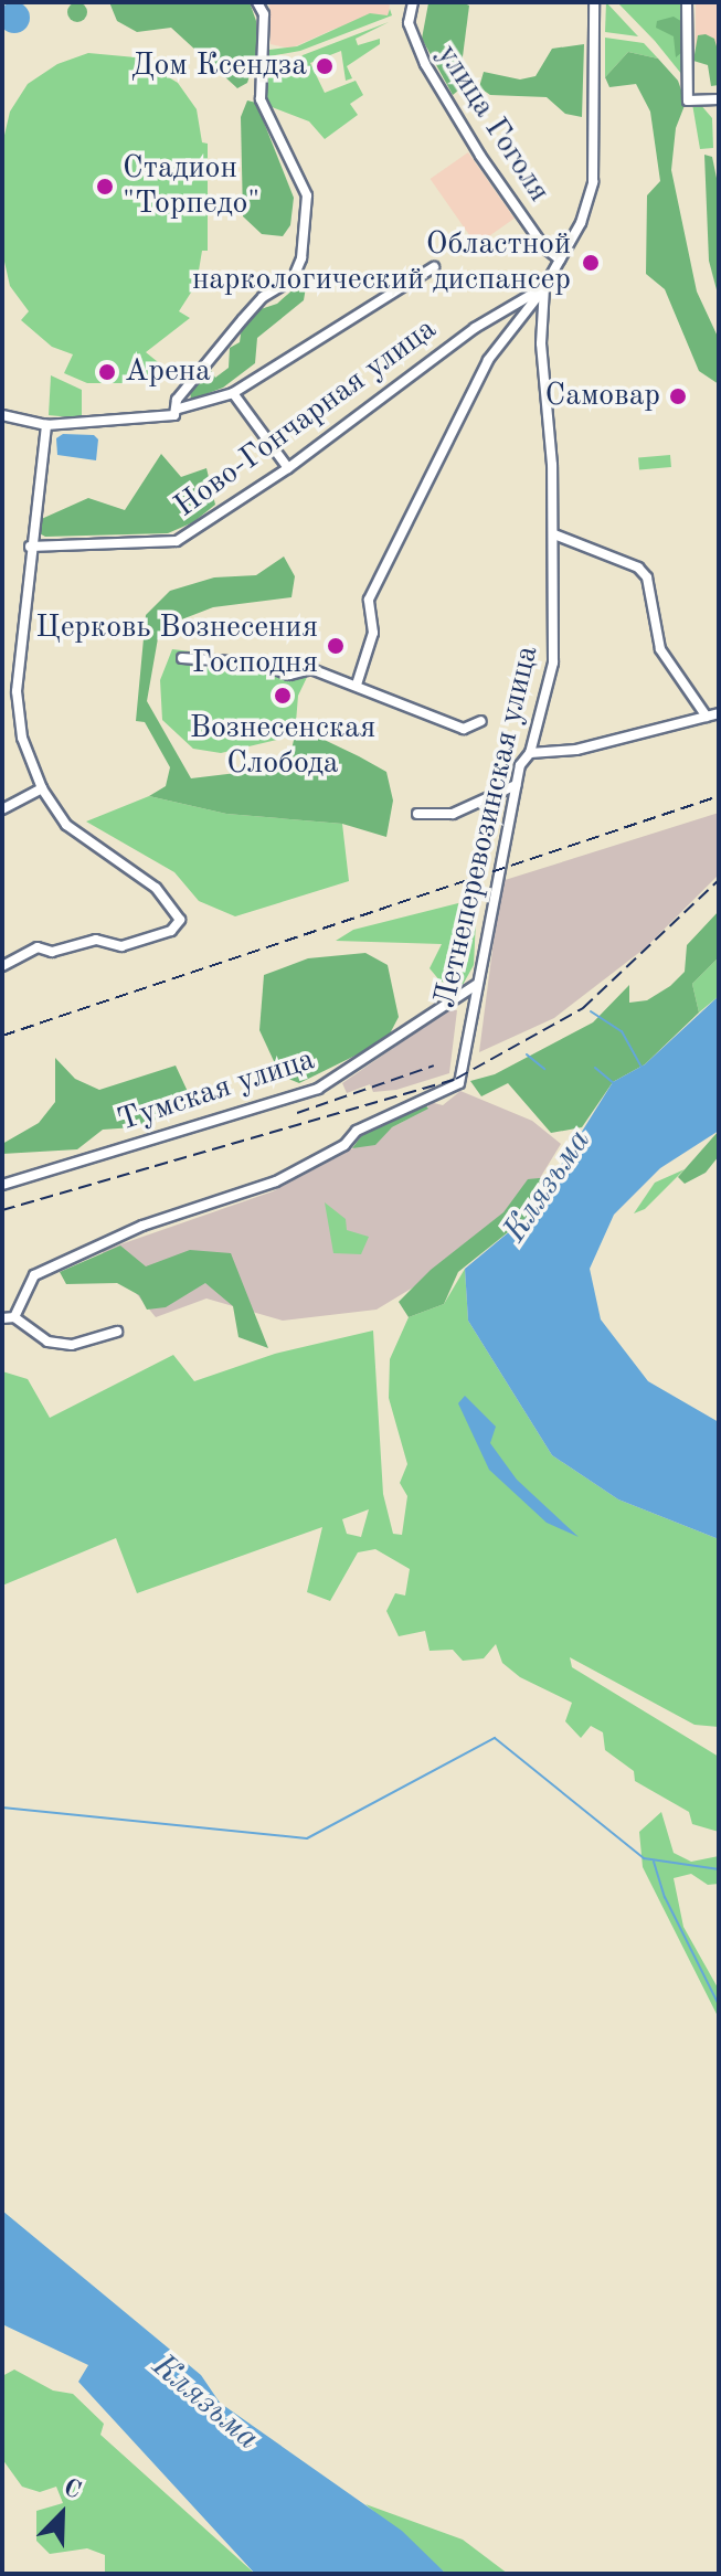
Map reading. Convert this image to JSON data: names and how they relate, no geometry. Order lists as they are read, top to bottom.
{
  "streets": {
    "street": [
      "улица Гоголя",
      "Ново-Гончарная улица",
      "Летнеперевозинская улица",
      "Тумская улица"
    ]
  },
  "crossings": [
    ["улица Гоголя", "Летнеперевозинская улица"],
    ["Ново-Гончарная улица", "Летнеперевозинская улица"],
    ["Летнеперевозинская улица", "Тумская улица"]
  ],
  "water": ["Клязьма"],
  "places": [
    "Дом Ксендза",
    "Стадион \"Торпедо\"",
    "Областной наркологический диспансер",
    "Арена",
    "Самовар",
    "Церковь Вознесения Господня",
    "Вознесенская Слобода"
  ],
  "north": "top right"
}
